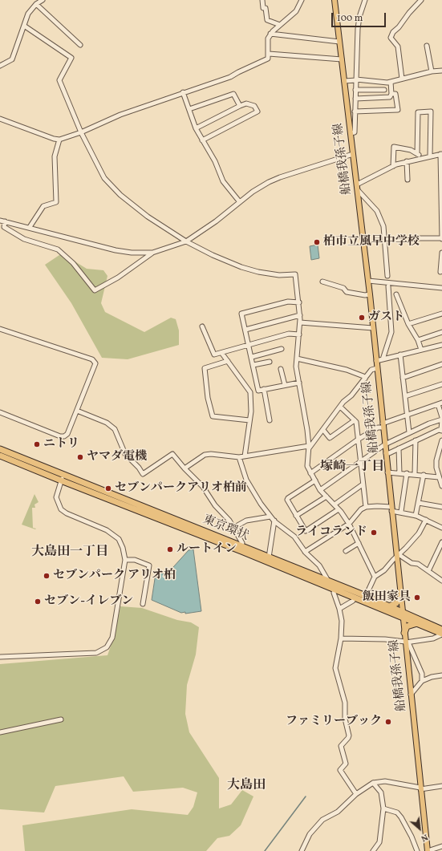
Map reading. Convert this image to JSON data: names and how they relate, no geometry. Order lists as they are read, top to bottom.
{
  "streets": {
    "highway": ["東京環状"],
    "main road": ["船橋我孫子線"]
  },
  "crossings": [
    ["船橋我孫子線", "東京環状"]
  ],
  "districts": ["塚崎一丁目", "大島田一丁目", "大島田"],
  "places": [
    "柏市立風早中学校",
    "ガスト",
    "ニトリ",
    "ヤマダ電機",
    "セブンパークアリオ柏前",
    "ライコランド",
    "ルートイン",
    "セブンパーク アリオ柏",
    "飯田家具",
    "セブン-イレブン",
    "ファミリーブック"
  ],
  "scale_bar": "100 m",
  "north": "bottom right"
}
